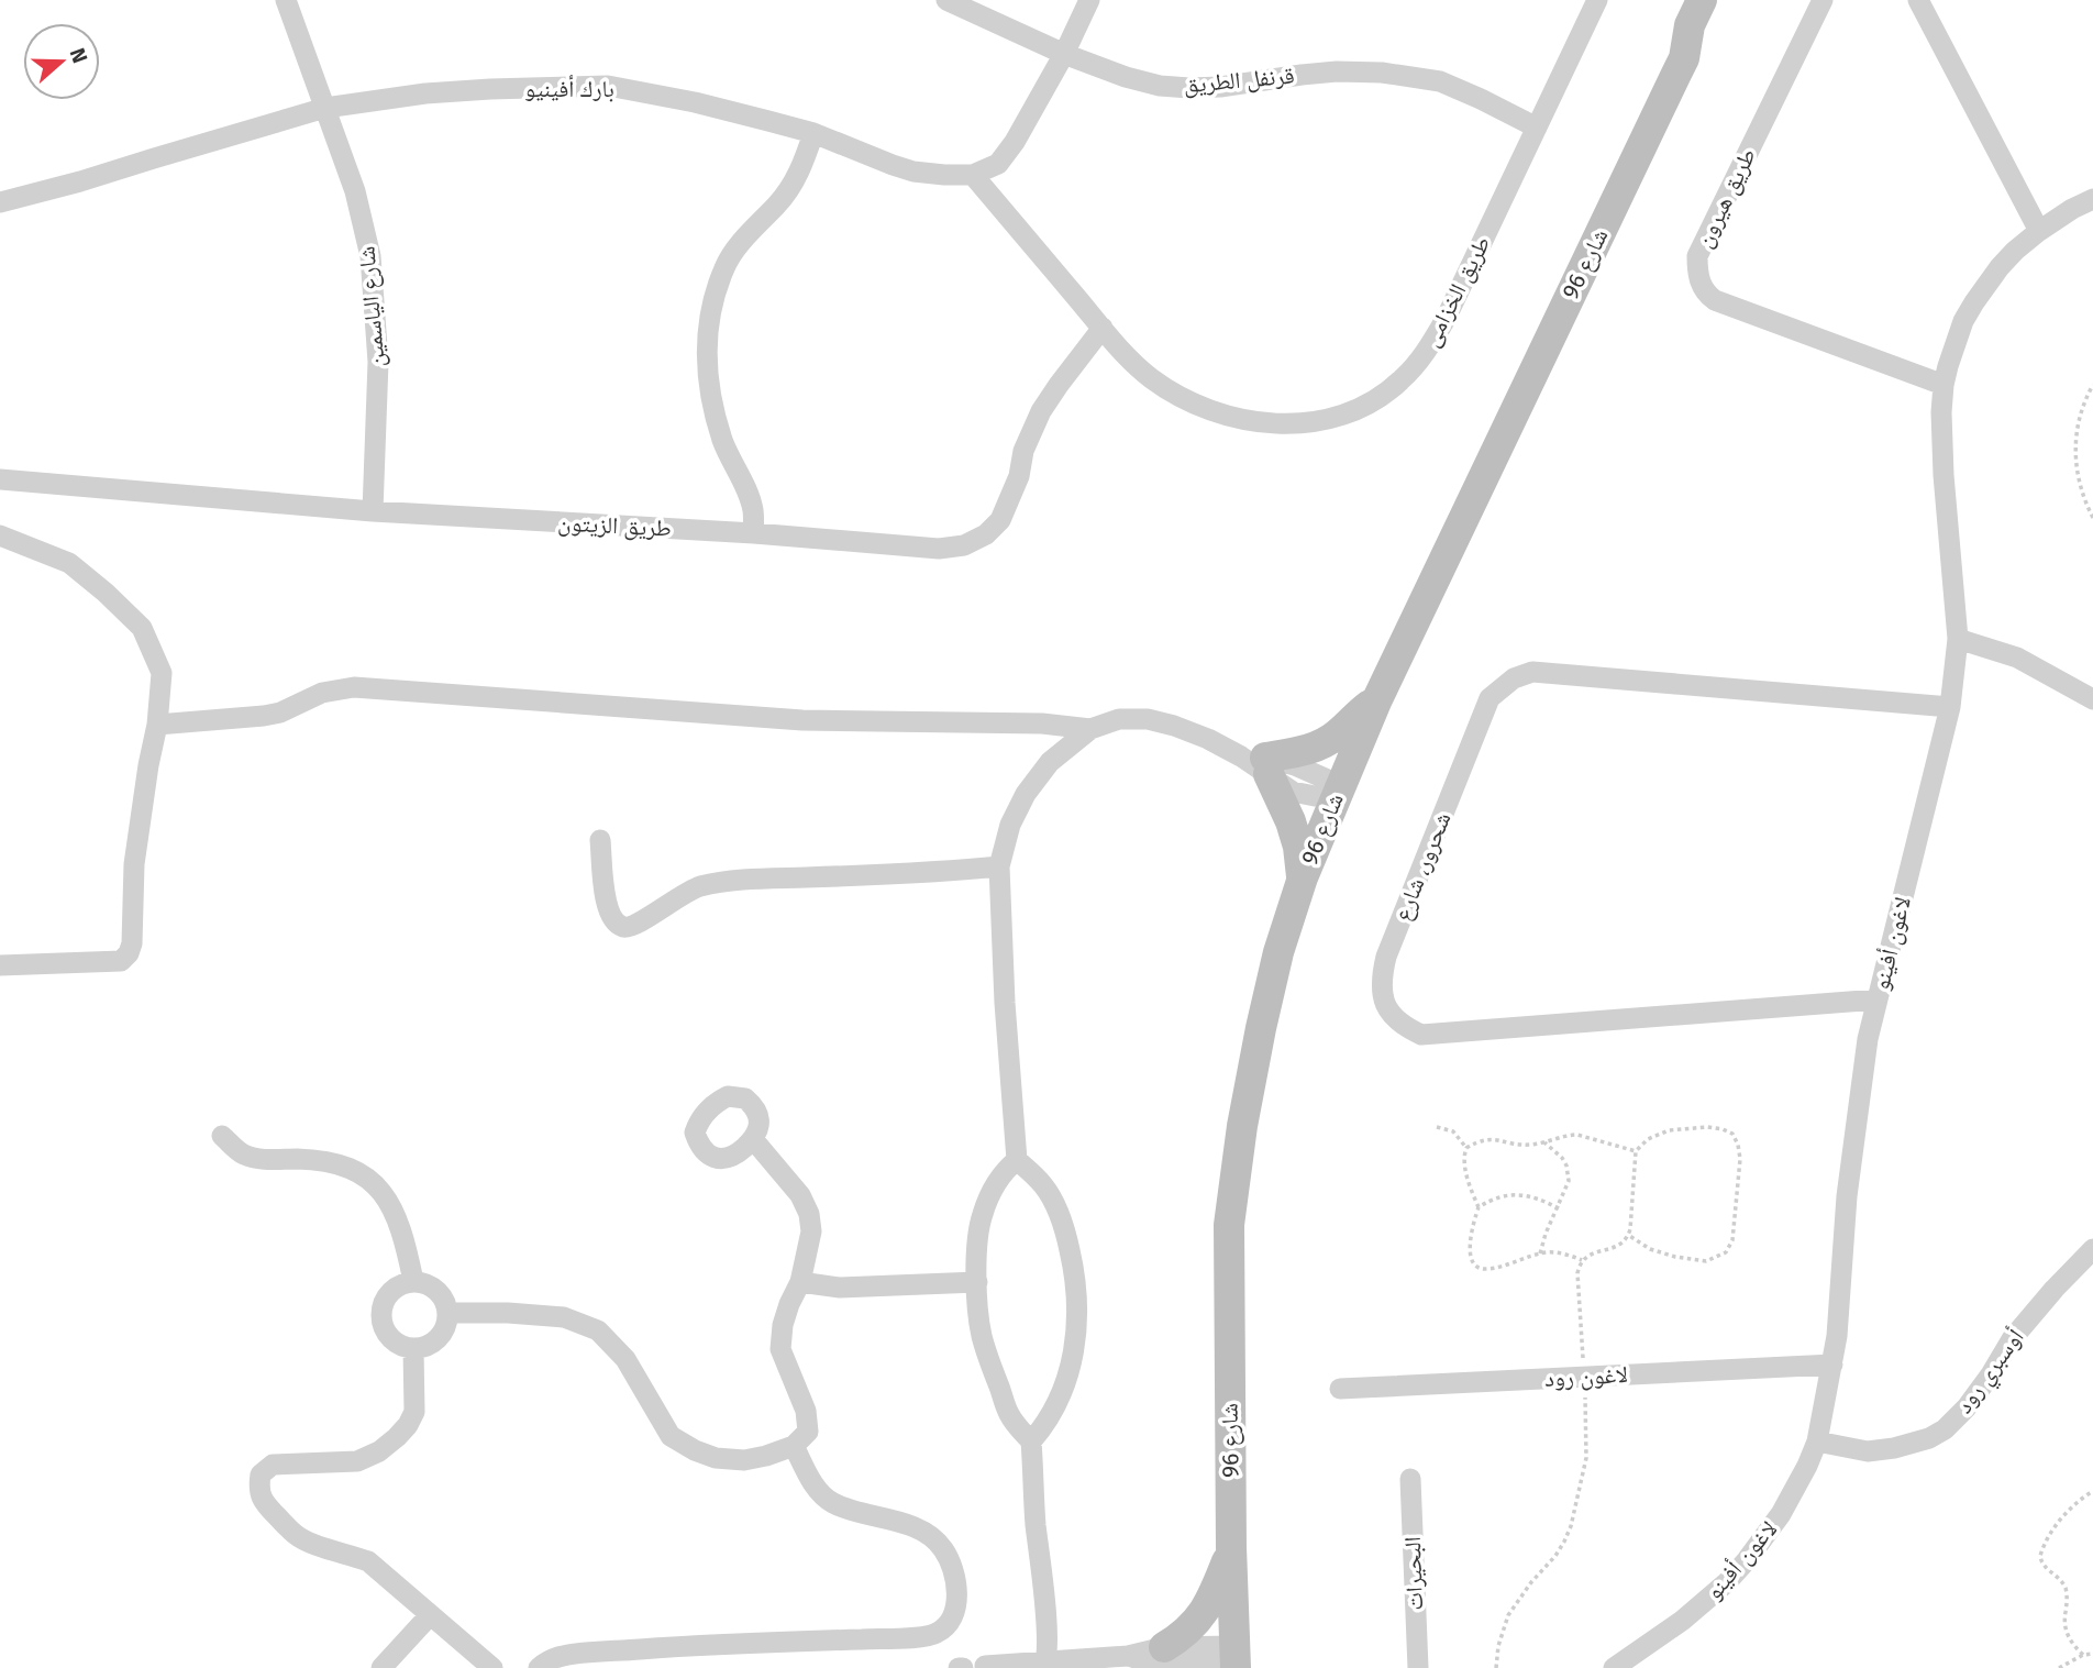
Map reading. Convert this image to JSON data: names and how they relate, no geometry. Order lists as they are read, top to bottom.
{
  "streets": {
    "street": [
      "قرنفل الطريق",
      "بارك أفينيو",
      "طريق هيرون",
      "شارع 96",
      "طريق الخزامى",
      "شارع الياسمين",
      "طريق الزيتون",
      "شحرور، شارع",
      "لاغون أفينو",
      "أوسبري رود",
      "لاغون رود",
      "البحيرات"
    ]
  },
  "crossings": [
    ["قرنفل الطريق", "طريق الخزامى"],
    ["بارك أفينيو", "طريق الخزامى"],
    ["بارك أفينيو", "شارع الياسمين"],
    ["طريق هيرون", "لاغون أفينو"],
    ["طريق الخزامى", "طريق الزيتون"],
    ["شارع الياسمين", "طريق الزيتون"],
    ["شحرور، شارع", "لاغون أفينو"],
    ["لاغون أفينو", "أوسبري رود"],
    ["لاغون أفينو", "لاغون رود"]
  ],
  "north": "right"
}
